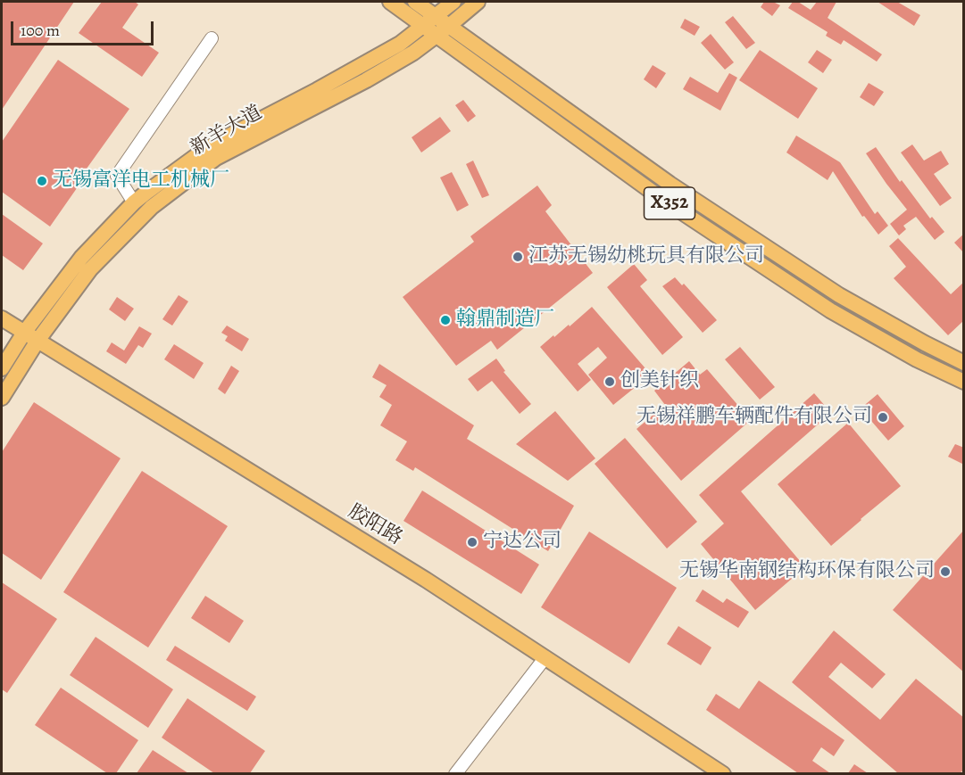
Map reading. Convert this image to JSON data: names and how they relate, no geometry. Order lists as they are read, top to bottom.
{
  "streets": {
    "main road": ["新羊大道", "X352", "胶阳路"]
  },
  "crossings": [
    ["新羊大道", "X352"],
    ["新羊大道", "胶阳路"]
  ],
  "places": [
    "无锡富洋电工机械厂",
    "江苏无锡幼桃玩具有限公司",
    "翰鼎制造厂",
    "创美针织",
    "无锡祥鹏车辆配件有限公司",
    "宁达公司",
    "无锡华南钢结构环保有限公司"
  ],
  "scale_bar": "100 m"
}
